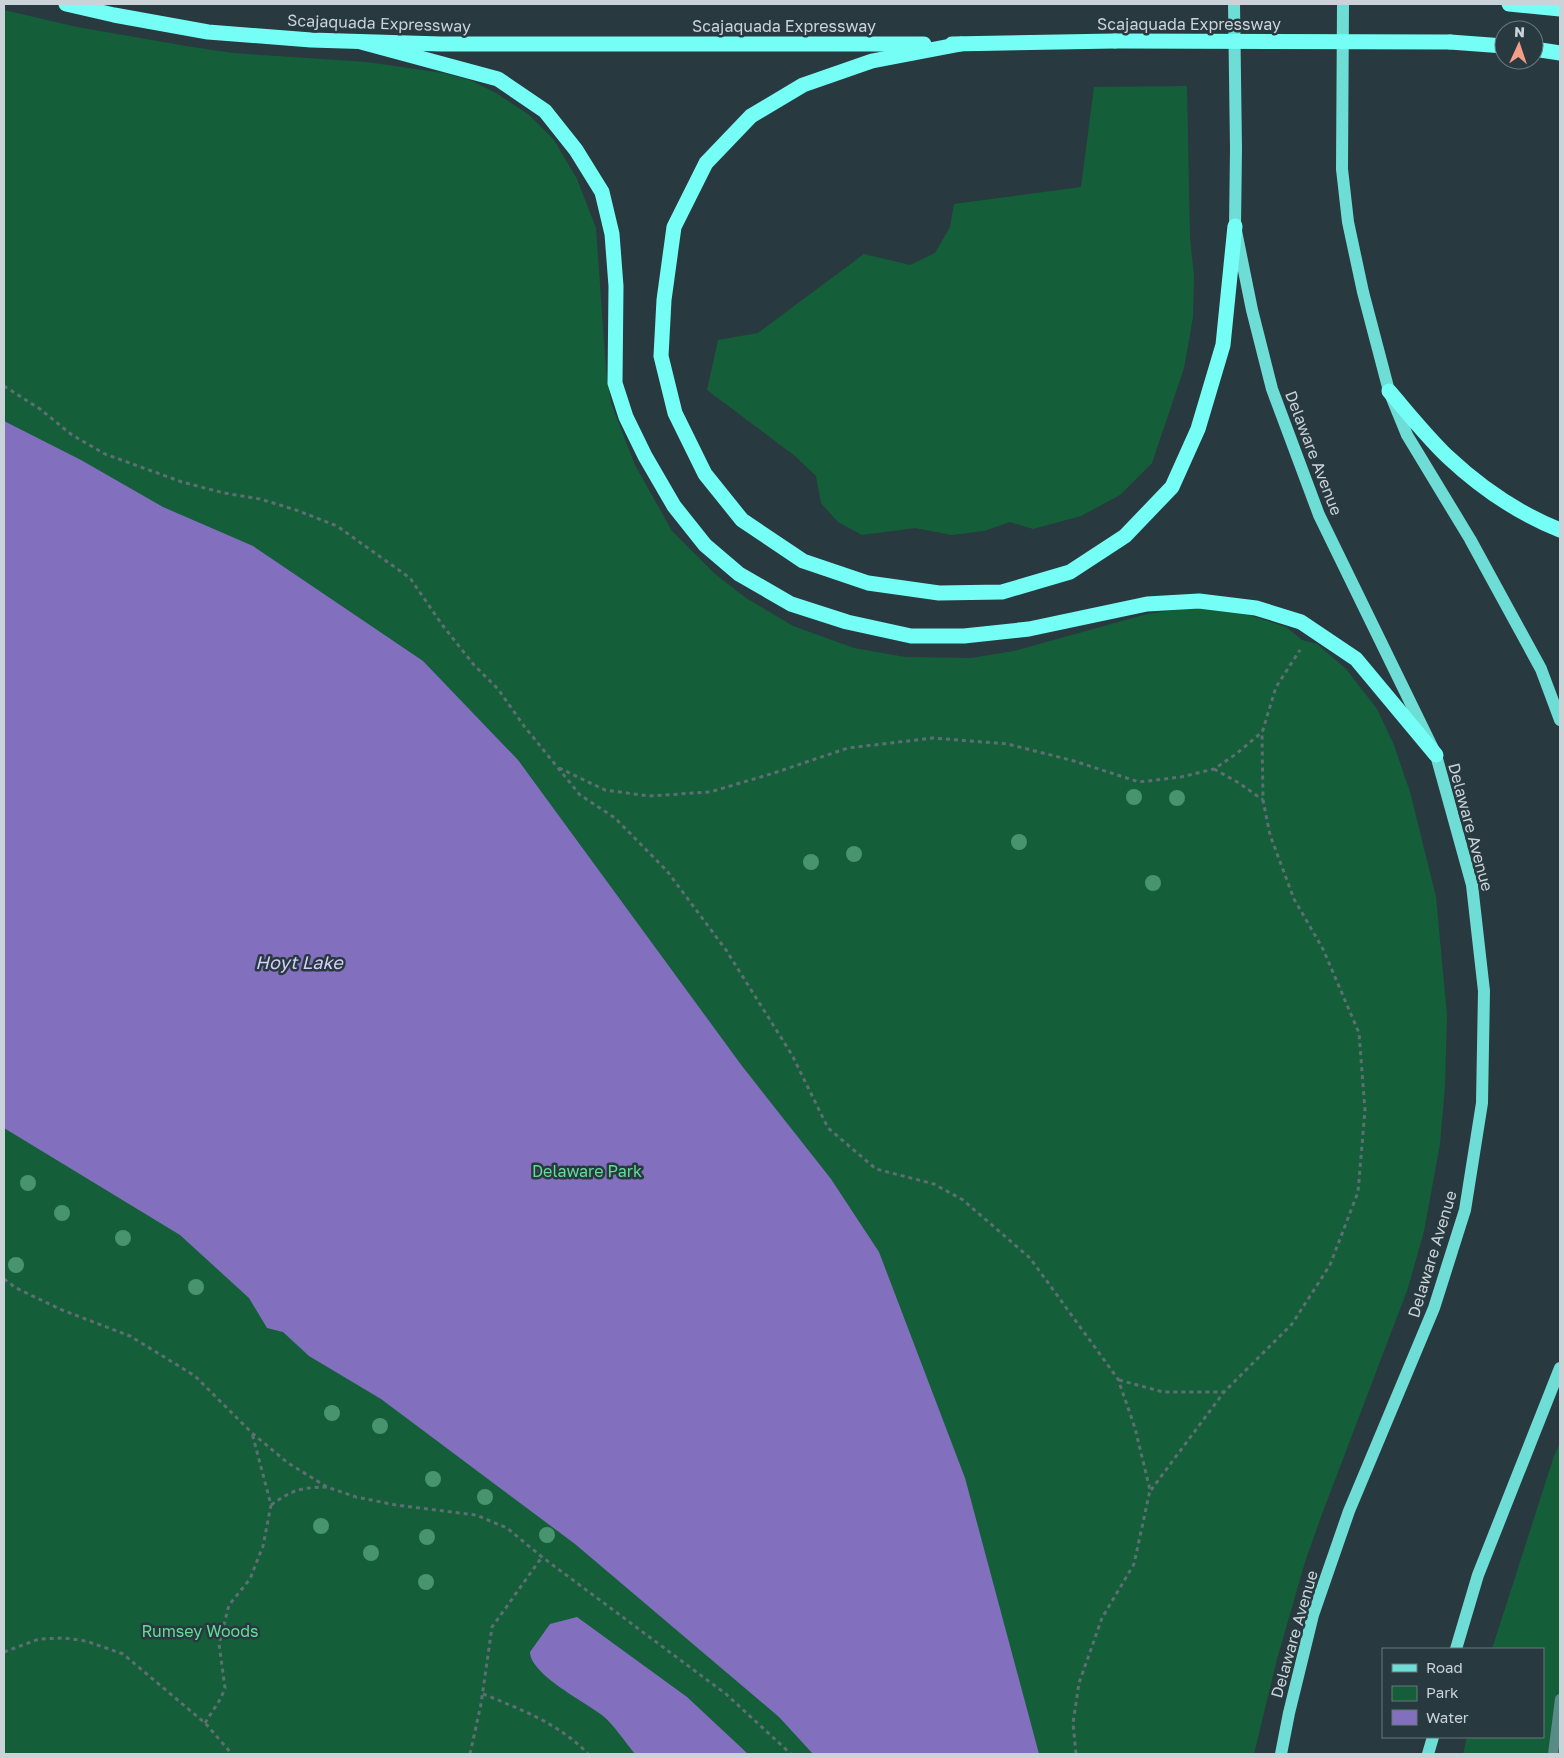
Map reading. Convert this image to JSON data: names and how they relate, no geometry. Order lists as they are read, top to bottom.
{
  "streets": {
    "highway": ["Scajaquada Expressway"],
    "main road": ["Delaware Avenue"]
  },
  "water": ["Hoyt Lake"],
  "parks": ["Delaware Park", "Rumsey Woods"],
  "legend": ["Road", "Park", "Water"],
  "north": "top"
}
